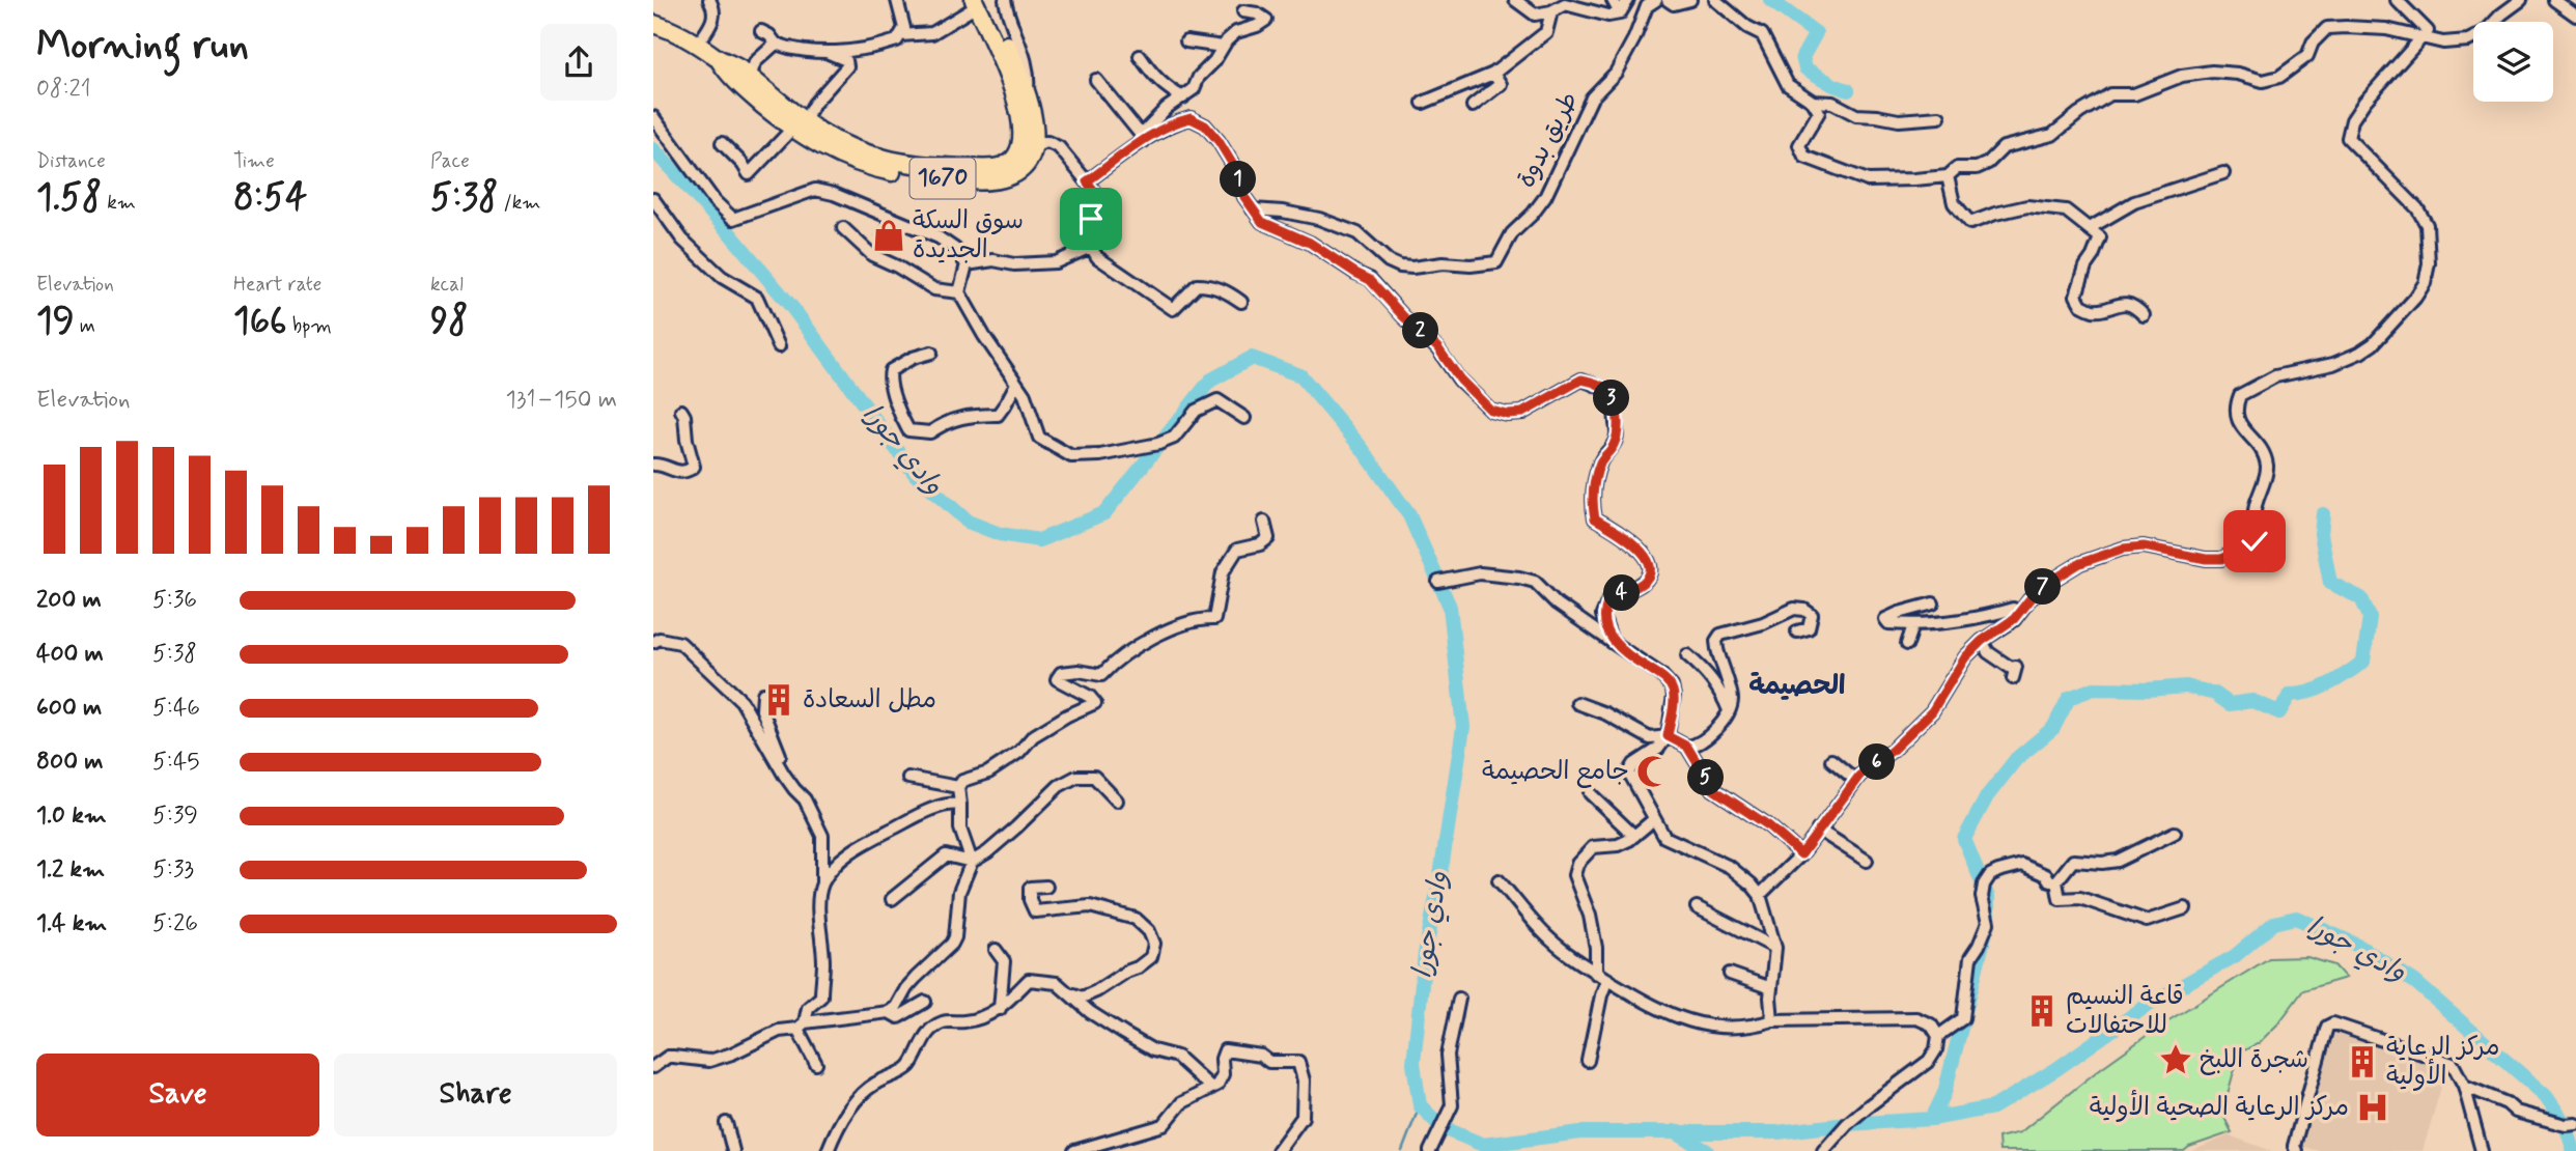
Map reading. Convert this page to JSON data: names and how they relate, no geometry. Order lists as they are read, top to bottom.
{
  "streets": {
    "highway": ["1670"],
    "street": ["طريق بدوة"]
  },
  "districts": ["الحصيمة"],
  "water": ["وادي جورا"],
  "places": {
    "shop": ["سوق السكة الجديدة"],
    "building": ["مطل السعادة", "قاعة النسيم للاحتفالات", "مركز الرعاية الأولية"],
    "mosque": ["جامع الحصيمة"],
    "place": ["شجرة اللبخ"],
    "hospital": ["مركز الرعاية الصحية الأولية"]
  },
  "page": {
    "heading": ["Morning run", "08:21"],
    "stats": [
      ["Distance", "1.58 km"],
      ["Time", "8:54"],
      ["Pace", "5:38 /km"],
      ["Elevation", "19 m"],
      ["Heart rate", "166 bpm"],
      ["kcal", "98"]
    ],
    "pins": [
      "1",
      "2",
      "3",
      "7",
      "4",
      "6",
      "5"
    ],
    "chart": ["Elevation", "131–150 m"],
    "list": [
      {
        "name": "200 m",
        "note": "5:36"
      },
      {
        "name": "400 m",
        "note": "5:38"
      },
      {
        "name": "600 m",
        "note": "5:46"
      },
      {
        "name": "800 m",
        "note": "5:45"
      },
      {
        "name": "1.0 km",
        "note": "5:39"
      },
      {
        "name": "1.2 km",
        "note": "5:33"
      },
      {
        "name": "1.4 km",
        "note": "5:26"
      }
    ],
    "buttons": ["Save", "Share"]
  }
}
